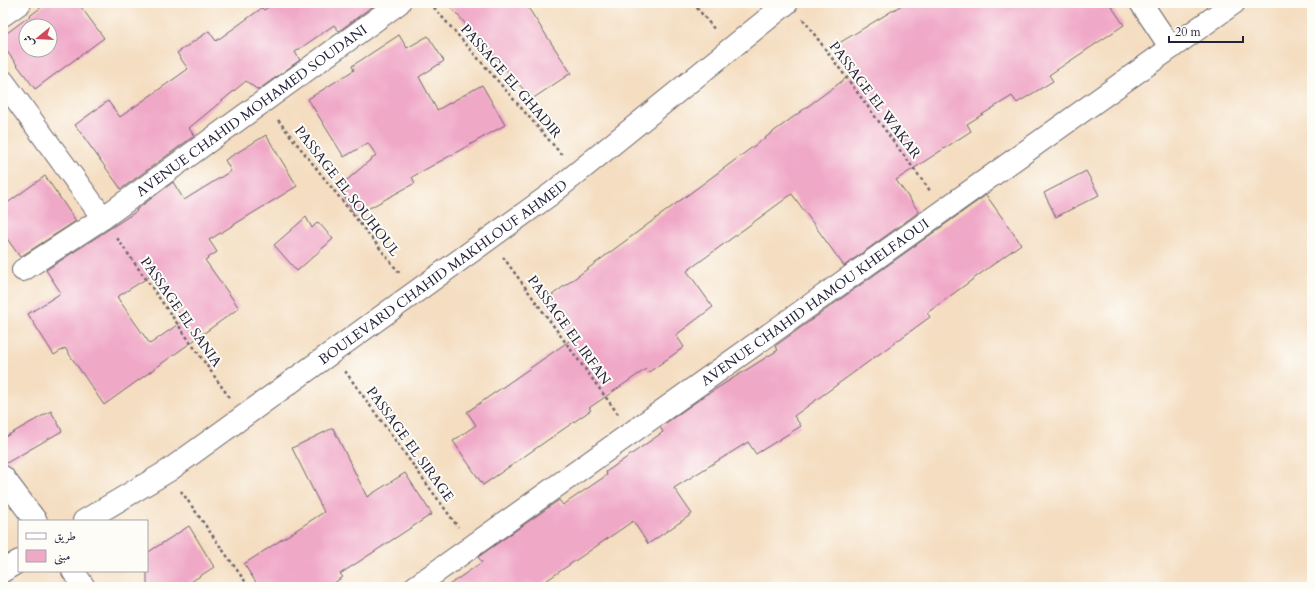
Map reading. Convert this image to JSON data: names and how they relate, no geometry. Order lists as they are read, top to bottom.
{
  "streets": {
    "street": ["AVENUE CHAHID MOHAMED SOUDANI", "BOULEVARD CHAHID MAKHLOUF AHMED", "AVENUE CHAHID HAMOU KHELFAOUI"],
    "path": [
      "PASSAGE EL GHADIR",
      "PASSAGE EL WAKAR",
      "PASSAGE EL SOUHOUL",
      "PASSAGE EL SANIA",
      "PASSAGE EL IRFAN",
      "PASSAGE EL SIRAGE"
    ]
  },
  "crossings": [
    ["PASSAGE EL GHADIR", "BOULEVARD CHAHID MAKHLOUF AHMED"],
    ["PASSAGE EL WAKAR", "BOULEVARD CHAHID MAKHLOUF AHMED"],
    ["PASSAGE EL WAKAR", "AVENUE CHAHID HAMOU KHELFAOUI"],
    ["AVENUE CHAHID MOHAMED SOUDANI", "PASSAGE EL SOUHOUL"],
    ["AVENUE CHAHID MOHAMED SOUDANI", "PASSAGE EL SANIA"],
    ["PASSAGE EL SOUHOUL", "BOULEVARD CHAHID MAKHLOUF AHMED"],
    ["BOULEVARD CHAHID MAKHLOUF AHMED", "PASSAGE EL SANIA"],
    ["BOULEVARD CHAHID MAKHLOUF AHMED", "PASSAGE EL IRFAN"],
    ["BOULEVARD CHAHID MAKHLOUF AHMED", "PASSAGE EL SIRAGE"],
    ["AVENUE CHAHID HAMOU KHELFAOUI", "PASSAGE EL IRFAN"],
    ["AVENUE CHAHID HAMOU KHELFAOUI", "PASSAGE EL SIRAGE"]
  ],
  "legend": ["طريق", "مبنى"],
  "scale_bar": "20 m",
  "north": "left"
}
